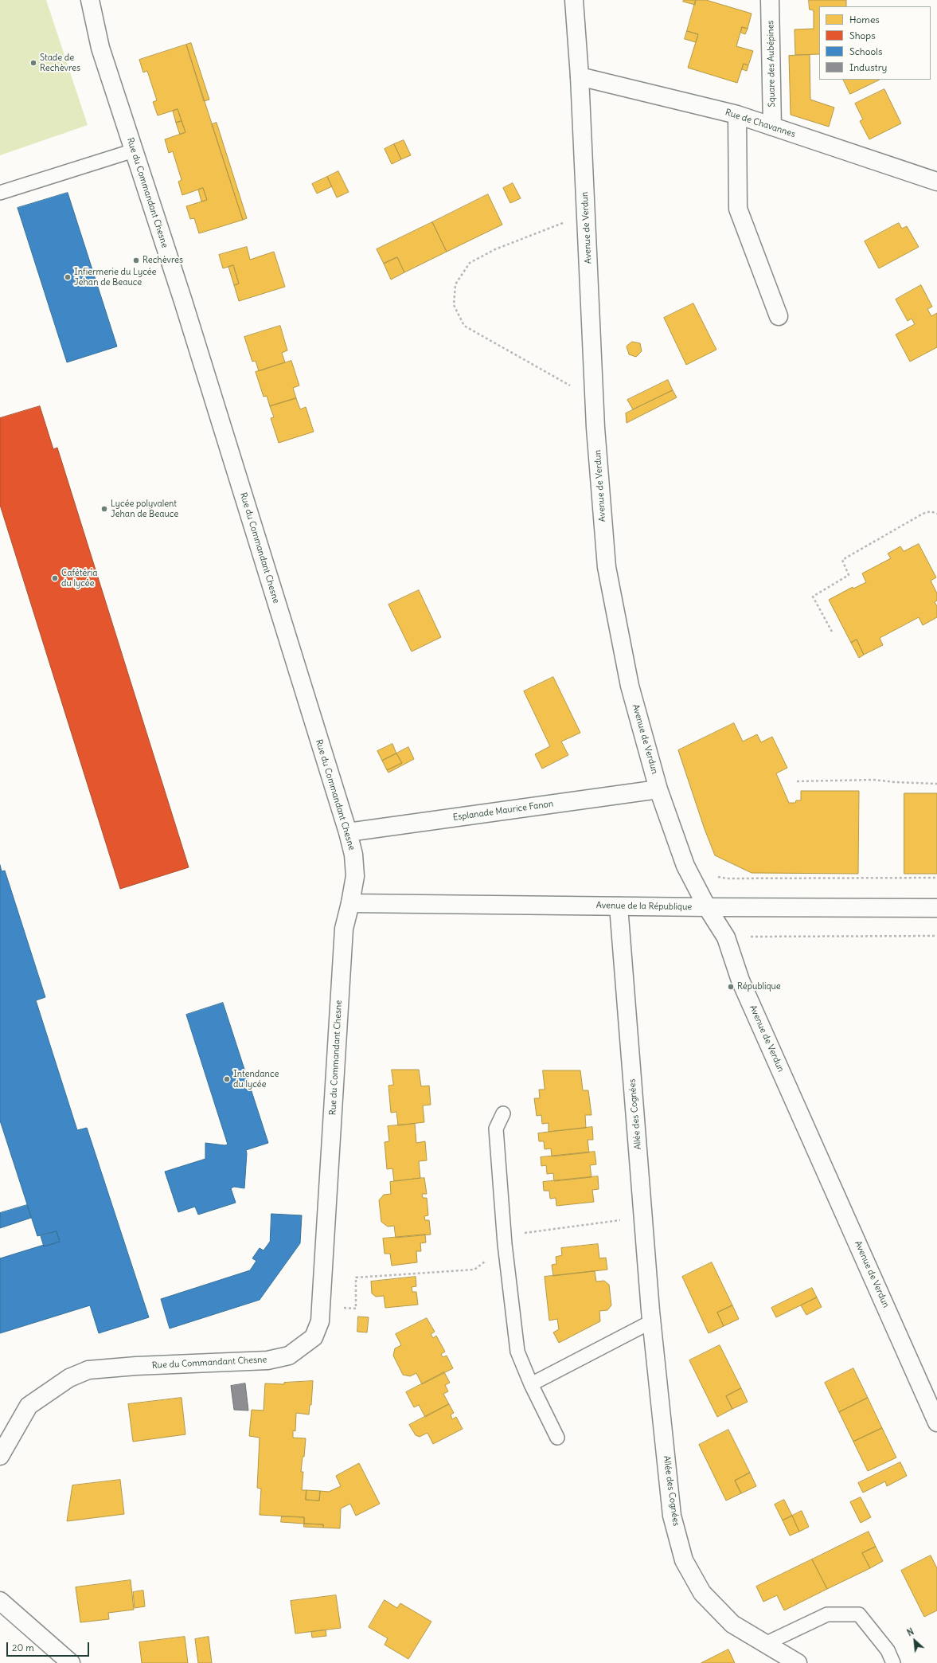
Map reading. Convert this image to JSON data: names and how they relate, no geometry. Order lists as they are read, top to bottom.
{
  "streets": {
    "street": [
      "Square des Aubépines",
      "Rue de Chavannes",
      "Rue du Commandant Chesne",
      "Avenue de Verdun",
      "Esplanade Maurice Fanon",
      "Avenue de la République",
      "Allée des Cognées"
    ]
  },
  "crossings": [
    ["Square des Aubépines", "Rue de Chavannes"],
    ["Rue de Chavannes", "Avenue de Verdun"],
    ["Rue du Commandant Chesne", "Esplanade Maurice Fanon"],
    ["Rue du Commandant Chesne", "Avenue de la République"],
    ["Avenue de Verdun", "Esplanade Maurice Fanon"],
    ["Avenue de Verdun", "Avenue de la République"],
    ["Avenue de la République", "Allée des Cognées"]
  ],
  "places": [
    "Stade de Rechèvres",
    "Rechèvres",
    "Infiermerie du Lycée Jehan de Beauce",
    "Lycée polyvalent Jehan de Beauce",
    "Cafétéria du lycée",
    "République",
    "Intendance du lycée"
  ],
  "legend": [
    "Homes",
    "Shops",
    "Schools",
    "Industry"
  ],
  "scale_bar": "20 m",
  "north": "top left"
}
